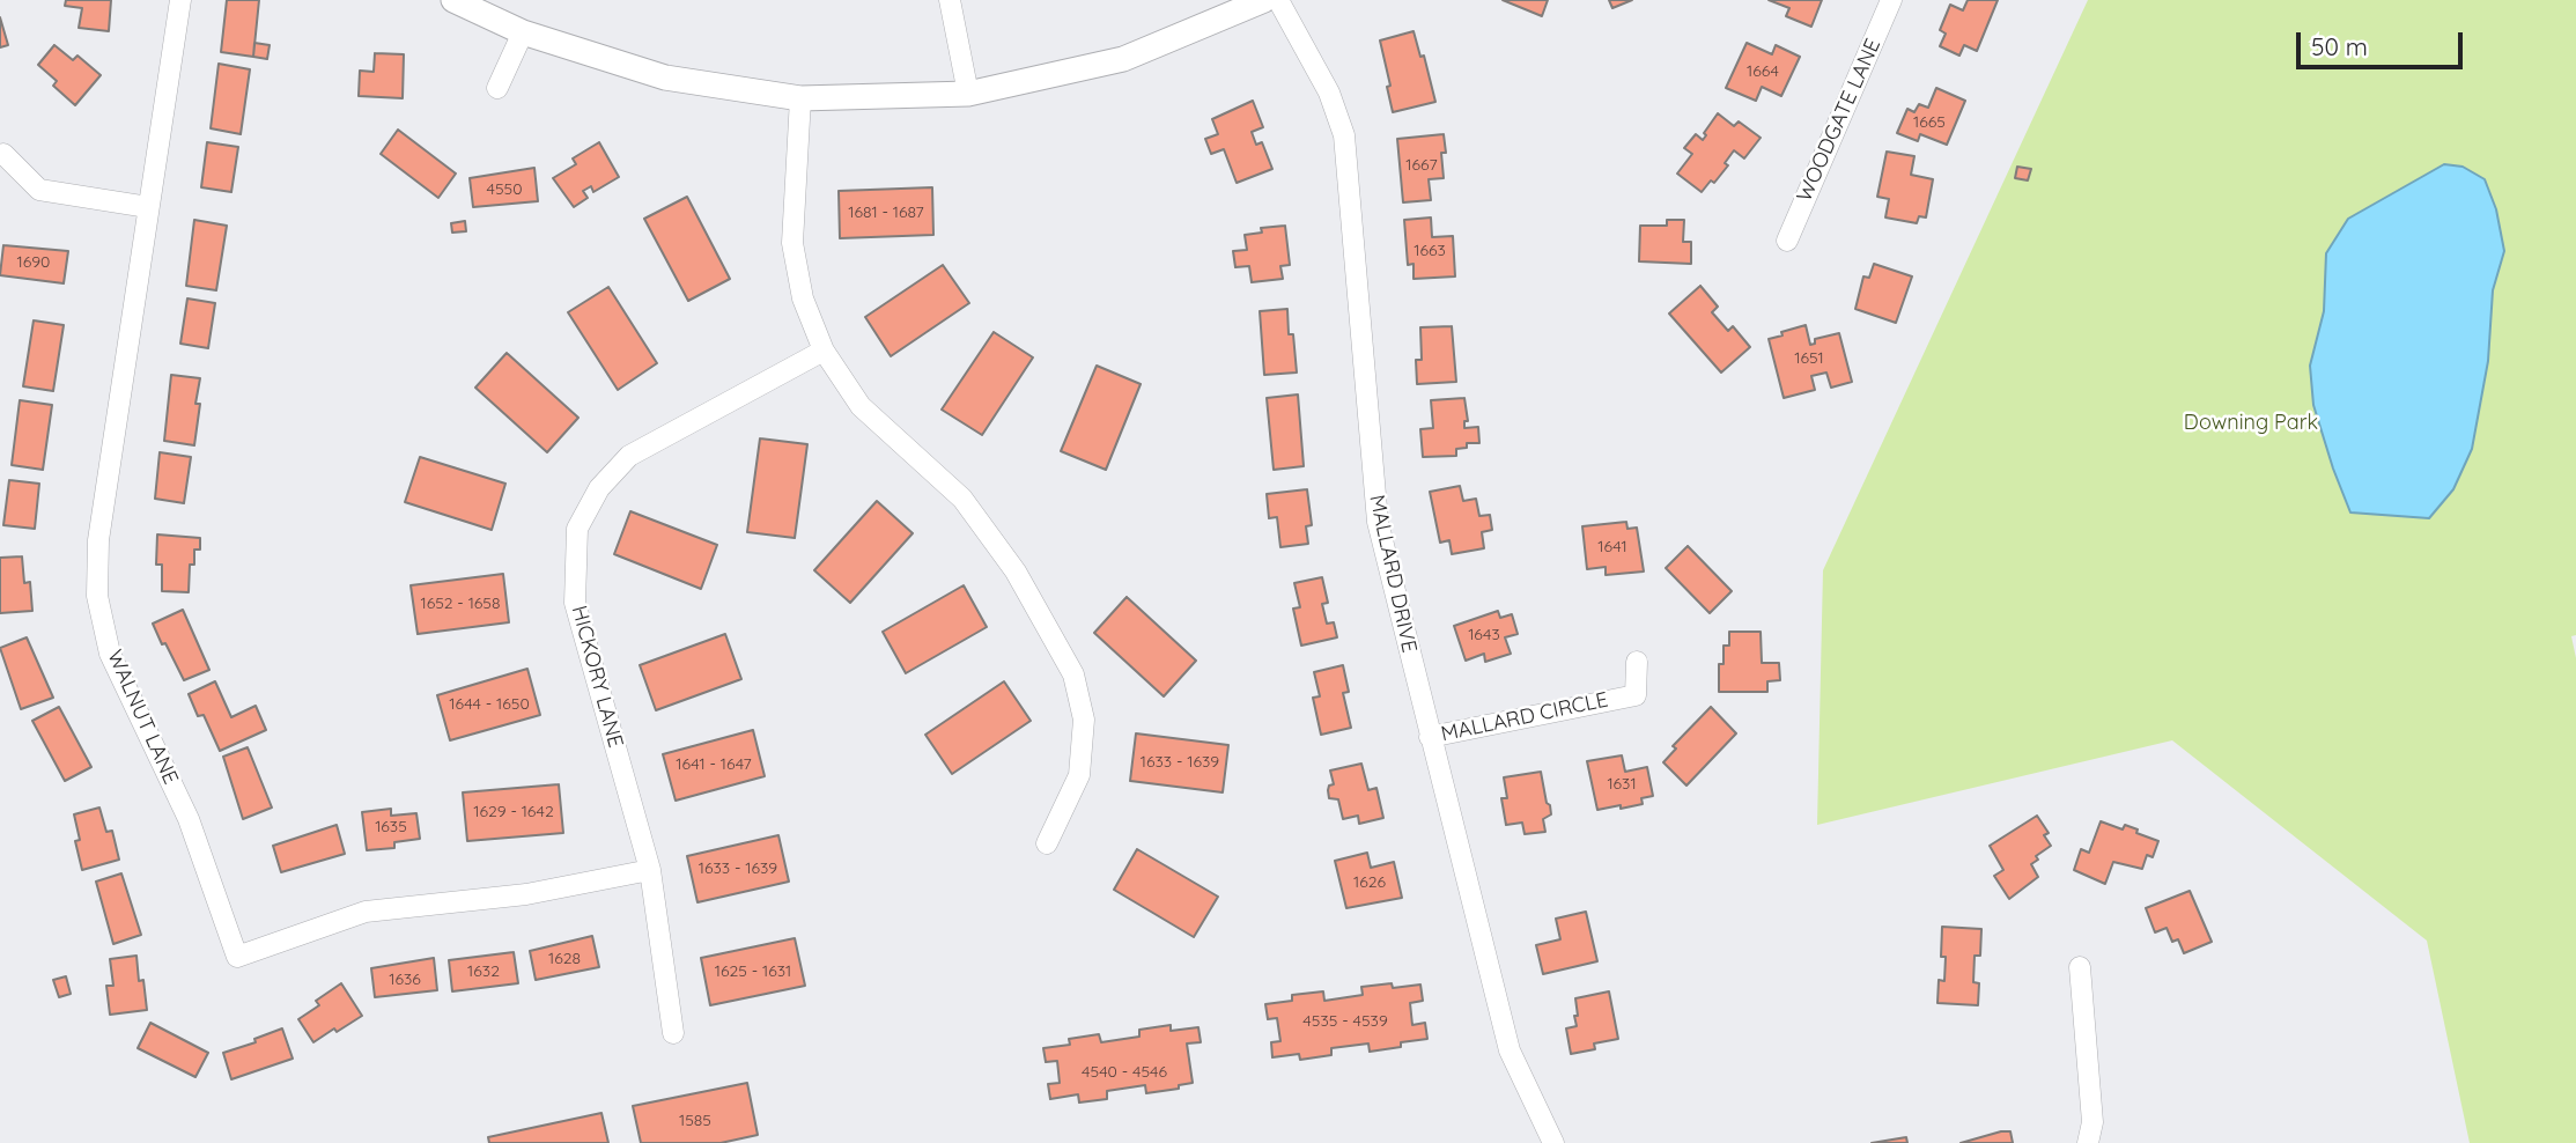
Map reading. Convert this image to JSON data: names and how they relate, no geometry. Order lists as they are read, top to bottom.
{
  "streets": {
    "street": [
      "WOODGATE LANE",
      "MALLARD DRIVE",
      "HICKORY LANE",
      "WALNUT LANE",
      "MALLARD CIRCLE"
    ]
  },
  "crossings": [
    ["MALLARD DRIVE", "MALLARD CIRCLE"],
    ["HICKORY LANE", "WALNUT LANE"]
  ],
  "parks": ["Downing Park"],
  "house_numbers": [
    "1664",
    "1665",
    "1667",
    "4550",
    "1681 - 1687",
    "1663",
    "1690",
    "1651",
    "1641",
    "1652 - 1658",
    "1643",
    "1644 - 1650",
    "1633 - 1639",
    "1641 - 1647",
    "1631",
    "1629 - 1642",
    "1635",
    "1633 - 1639",
    "1626",
    "1628",
    "1632",
    "1625 - 1631",
    "1636",
    "4535 - 4539",
    "4540 - 4546",
    "1585"
  ],
  "scale_bar": "50 m"
}
